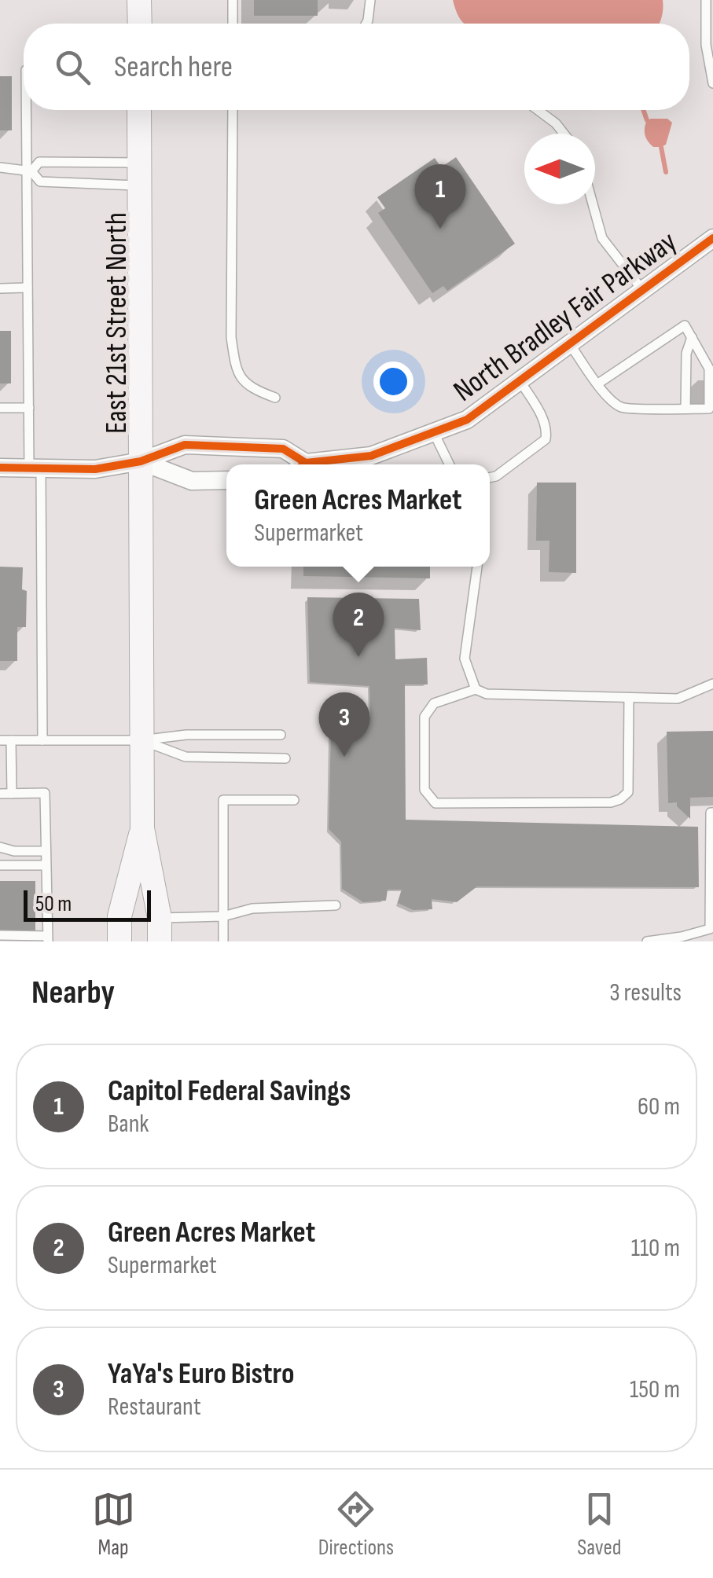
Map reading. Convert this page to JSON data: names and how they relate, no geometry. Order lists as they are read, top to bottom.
{
  "streets": {
    "main road": ["East 21st Street North"],
    "street": ["North Bradley Fair Parkway"]
  },
  "crossings": [
    ["North Bradley Fair Parkway", "East 21st Street North"]
  ],
  "scale_bar": "50 m",
  "north": "left",
  "page": {
    "search": "Search here",
    "pins": ["1", "2", "3"],
    "popup": ["Green Acres Market", "Supermarket"],
    "scale": "50 m",
    "heading": ["Nearby", "3 results"],
    "list": [
      {
        "mark": "1",
        "name": "Capitol Federal Savings",
        "note": "Bank",
        "value": "60 m"
      },
      {
        "mark": "2",
        "name": "Green Acres Market",
        "note": "Supermarket",
        "value": "110 m"
      },
      {
        "mark": "3",
        "name": "YaYa's Euro Bistro",
        "note": "Restaurant",
        "value": "150 m"
      }
    ],
    "nav": ["Map", "Directions", "Saved"]
  }
}
